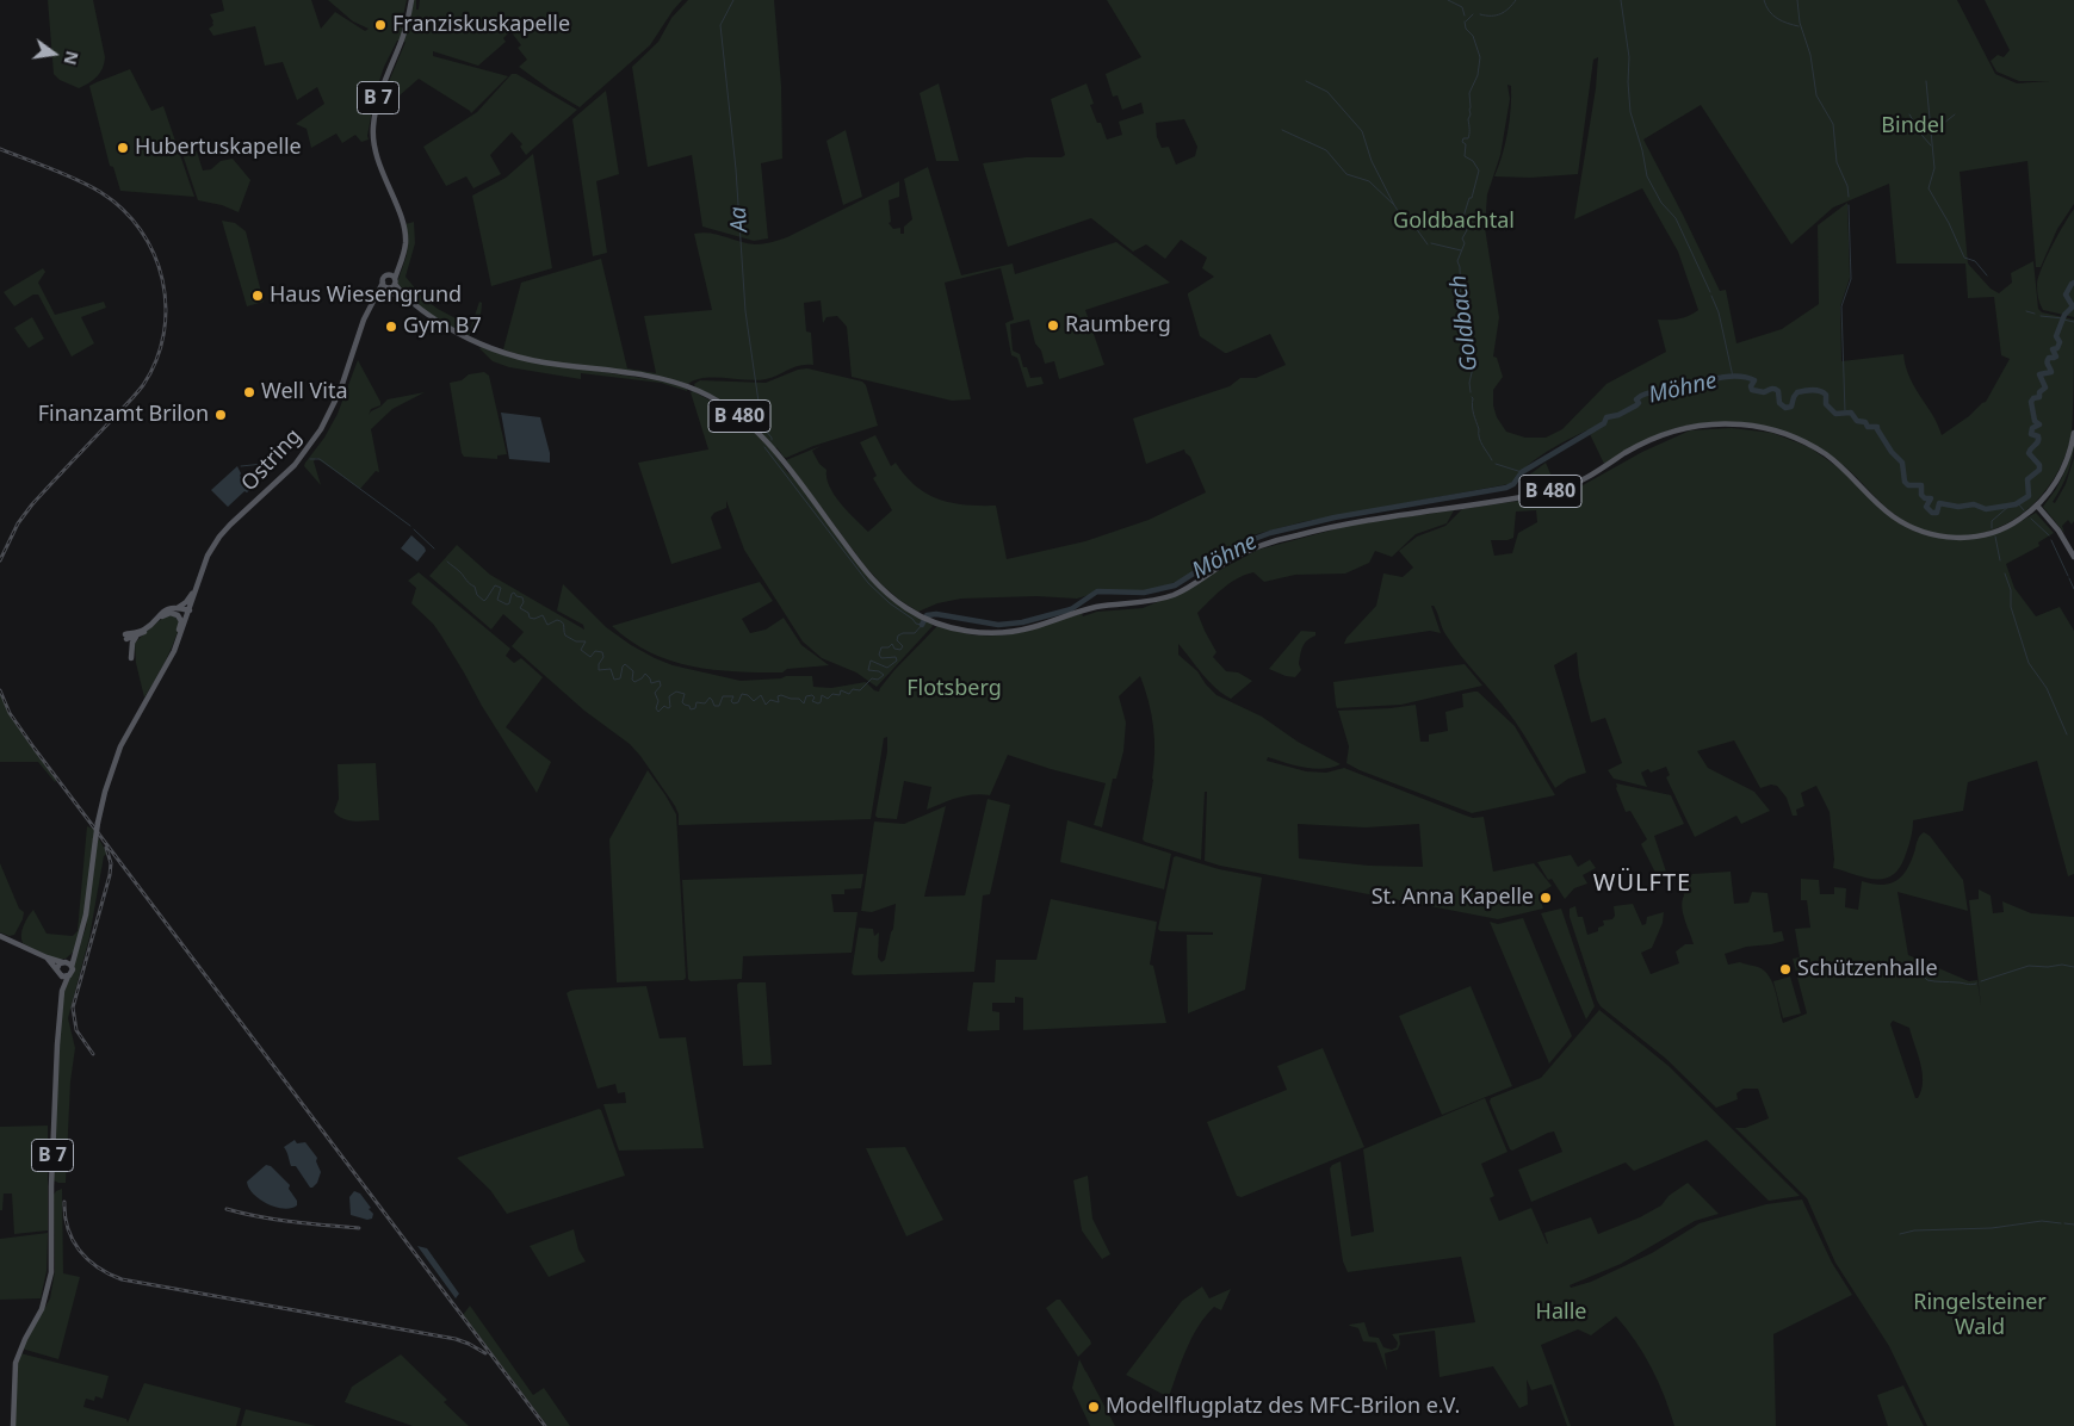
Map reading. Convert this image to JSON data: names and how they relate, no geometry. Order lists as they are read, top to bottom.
{
  "streets": {
    "main road": ["B 7", "B 480", "Ostring"]
  },
  "crossings": [
    ["B 7", "B 480"],
    ["B 7", "Ostring"]
  ],
  "districts": ["WÜLFTE"],
  "water": ["Aa", "Goldbach", "Möhne"],
  "parks": [
    "Bindel",
    "Goldbachtal",
    "Flotsberg",
    "Ringelsteiner Wald",
    "Halle"
  ],
  "places": [
    "Franziskuskapelle",
    "Hubertuskapelle",
    "Haus Wiesengrund",
    "Raumberg",
    "Gym B7",
    "Well Vita",
    "Finanzamt Brilon",
    "St. Anna Kapelle",
    "Schützenhalle",
    "Modellflugplatz des MFC-Brilon e.V."
  ],
  "north": "right"
}
